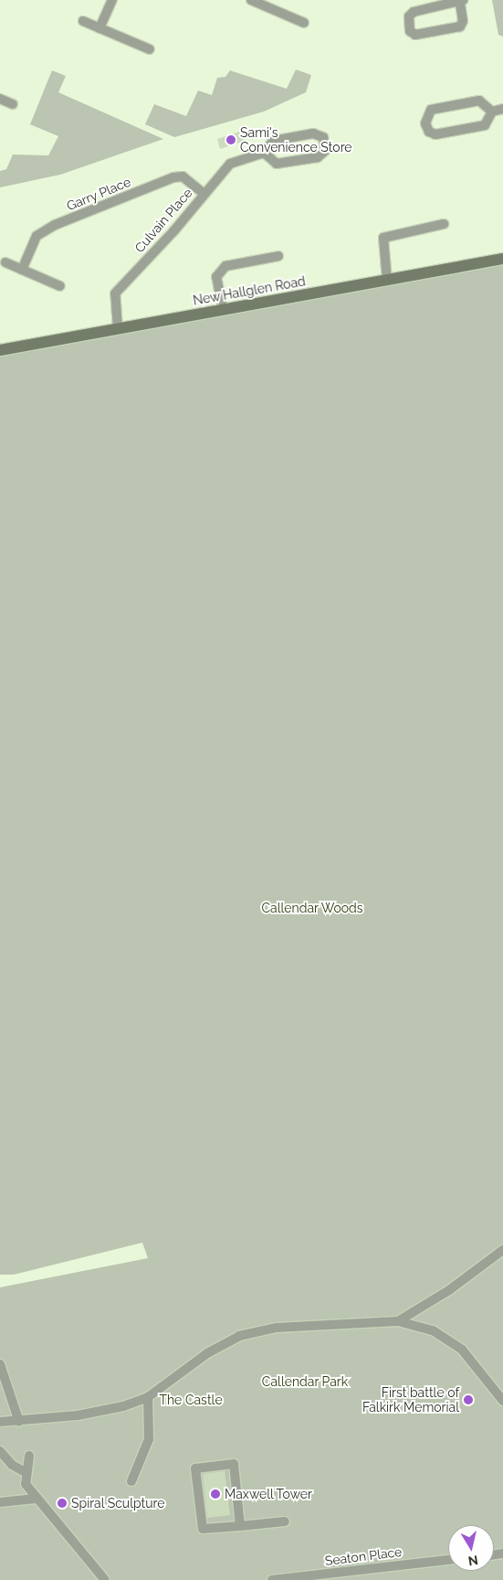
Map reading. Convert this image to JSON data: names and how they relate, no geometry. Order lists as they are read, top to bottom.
{
  "streets": {
    "street": [
      "Garry Place",
      "Culvain Place",
      "New Hallglen Road",
      "Seaton Place"
    ]
  },
  "crossings": [
    ["Garry Place", "Culvain Place"],
    ["Culvain Place", "New Hallglen Road"]
  ],
  "parks": ["Callendar Woods", "Callendar Park", "The Castle"],
  "places": [
    "Sami's Convenience Store",
    "First battle of Falkirk Memorial",
    "Maxwell Tower",
    "Spiral Sculpture"
  ],
  "north": "bottom"
}
